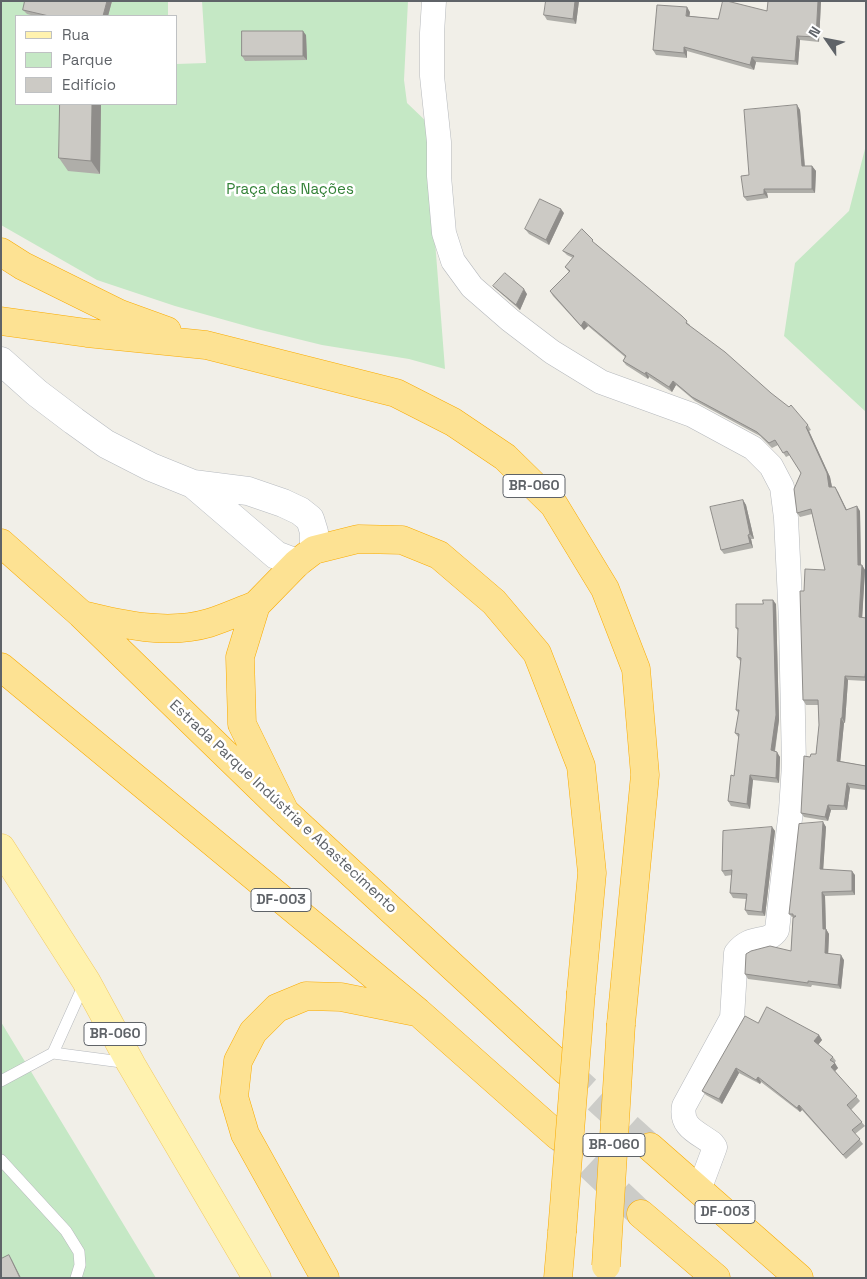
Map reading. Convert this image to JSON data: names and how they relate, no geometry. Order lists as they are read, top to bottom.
{
  "streets": {
    "highway": ["BR-060", "Estrada Parque Indústria e Abastecimento", "DF-003"]
  },
  "parks": ["Praça das Nações"],
  "legend": ["Rua", "Parque", "Edifício"],
  "north": "top left"
}
